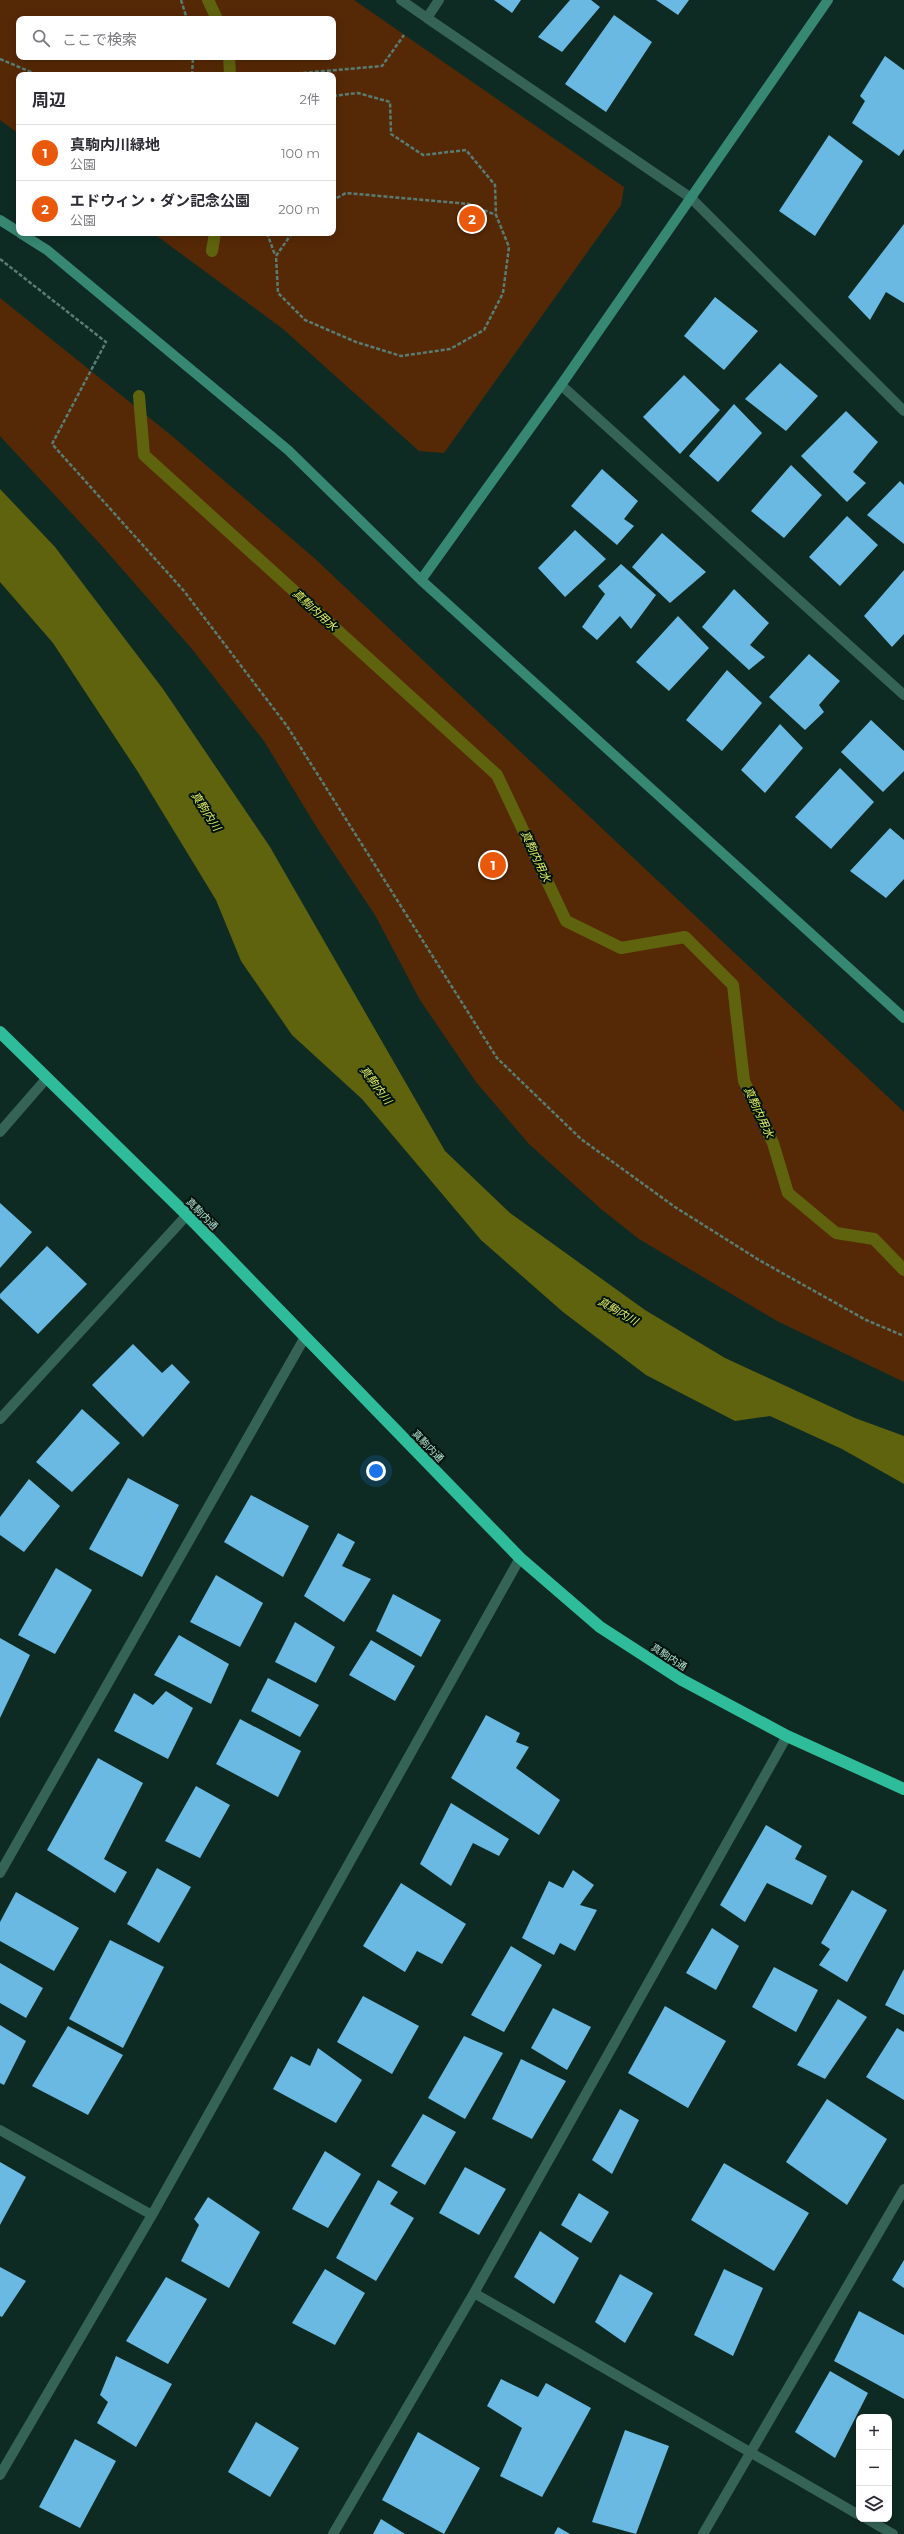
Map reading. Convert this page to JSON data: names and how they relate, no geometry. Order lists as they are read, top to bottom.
{
  "streets": {
    "highway": ["真駒内通"]
  },
  "water": ["真駒内用水", "真駒内川"],
  "page": {
    "search": "ここで検索",
    "heading": ["周辺", "2件"],
    "list": [
      {
        "mark": "1",
        "name": "真駒内川緑地",
        "note": "公園",
        "value": "100 m"
      },
      {
        "mark": "2",
        "name": "エドウィン・ダン記念公園",
        "note": "公園",
        "value": "200 m"
      }
    ],
    "pins": ["2", "1"],
    "map_buttons": ["+", "−"]
  }
}
